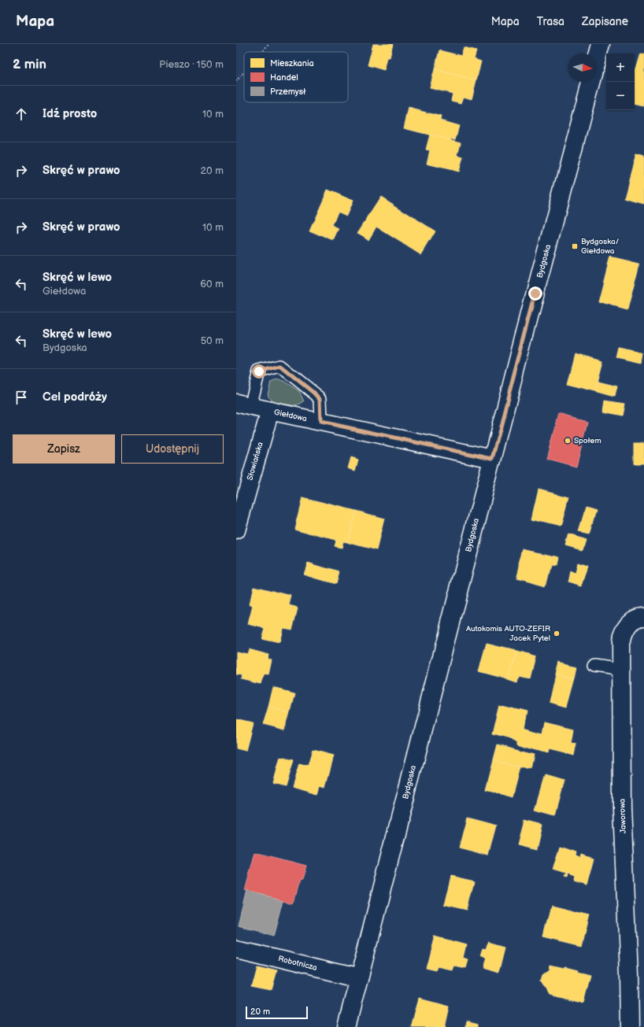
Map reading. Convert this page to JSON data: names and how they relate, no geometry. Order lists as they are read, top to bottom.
{
  "streets": {
    "street": [
      "Bydgoska",
      "Giełdowa",
      "Słowiańska",
      "Jaworowa",
      "Robotnicza"
    ]
  },
  "crossings": [
    ["Bydgoska", "Giełdowa"],
    ["Bydgoska", "Robotnicza"],
    ["Giełdowa", "Słowiańska"]
  ],
  "places": {
    "transit": ["Bydgoska/ Giełdowa"],
    "other": ["Społem", "Autokomis AUTO-ZEFIR Jacek Pytel"]
  },
  "legend": ["Mieszkania", "Handel", "Przemysł"],
  "scale_bar": "20 m",
  "north": "right",
  "page": {
    "header": "Mapa",
    "nav": ["Mapa", "Trasa", "Zapisane"],
    "heading": ["2 min", "Pieszo · 150 m"],
    "map_buttons": ["+", "−"],
    "list": [
      ["Idź prosto", "10 m"],
      ["Skręć w prawo", "20 m"],
      ["Skręć w prawo", "10 m"],
      ["Skręć w lewo", "Giełdowa", "60 m"],
      ["Skręć w lewo", "Bydgoska", "50 m"],
      "Cel podróży"
    ],
    "buttons": ["Zapisz", "Udostępnij"],
    "scale": "20 m"
  }
}
